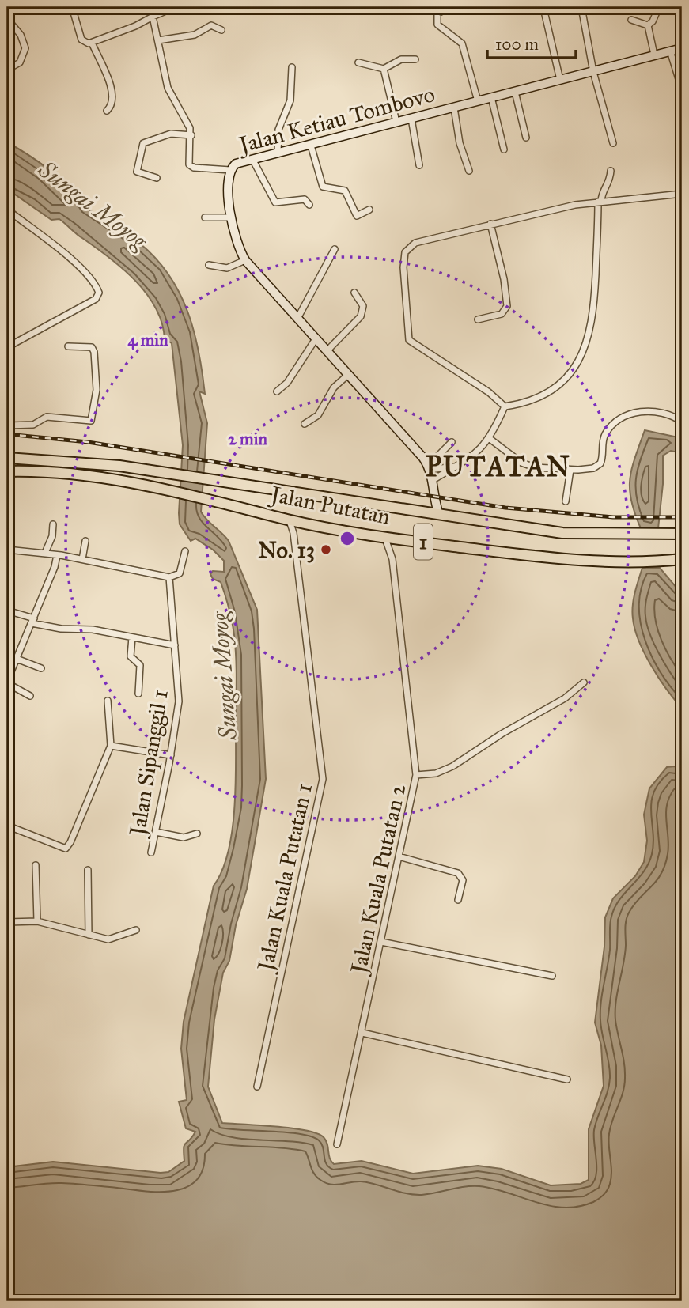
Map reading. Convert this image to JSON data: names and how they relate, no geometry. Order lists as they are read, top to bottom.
{
  "streets": {
    "highway": ["Jalan Putatan", "1"],
    "street": [
      "Jalan Ketiau Tombovo",
      "Jalan Sipanggil 1",
      "Jalan Kuala Putatan 1",
      "Jalan Kuala Putatan 2"
    ]
  },
  "crossings": [
    ["Jalan Ketiau Tombovo", "Jalan Putatan"],
    ["Jalan Putatan", "Jalan Kuala Putatan 1"],
    ["Jalan Putatan", "Jalan Kuala Putatan 2"]
  ],
  "districts": ["PUTATAN"],
  "water": ["Sungai Moyog"],
  "places": ["No. 13"],
  "scale_bar": "100 m",
  "rings": ["4 min", "2 min"]
}
